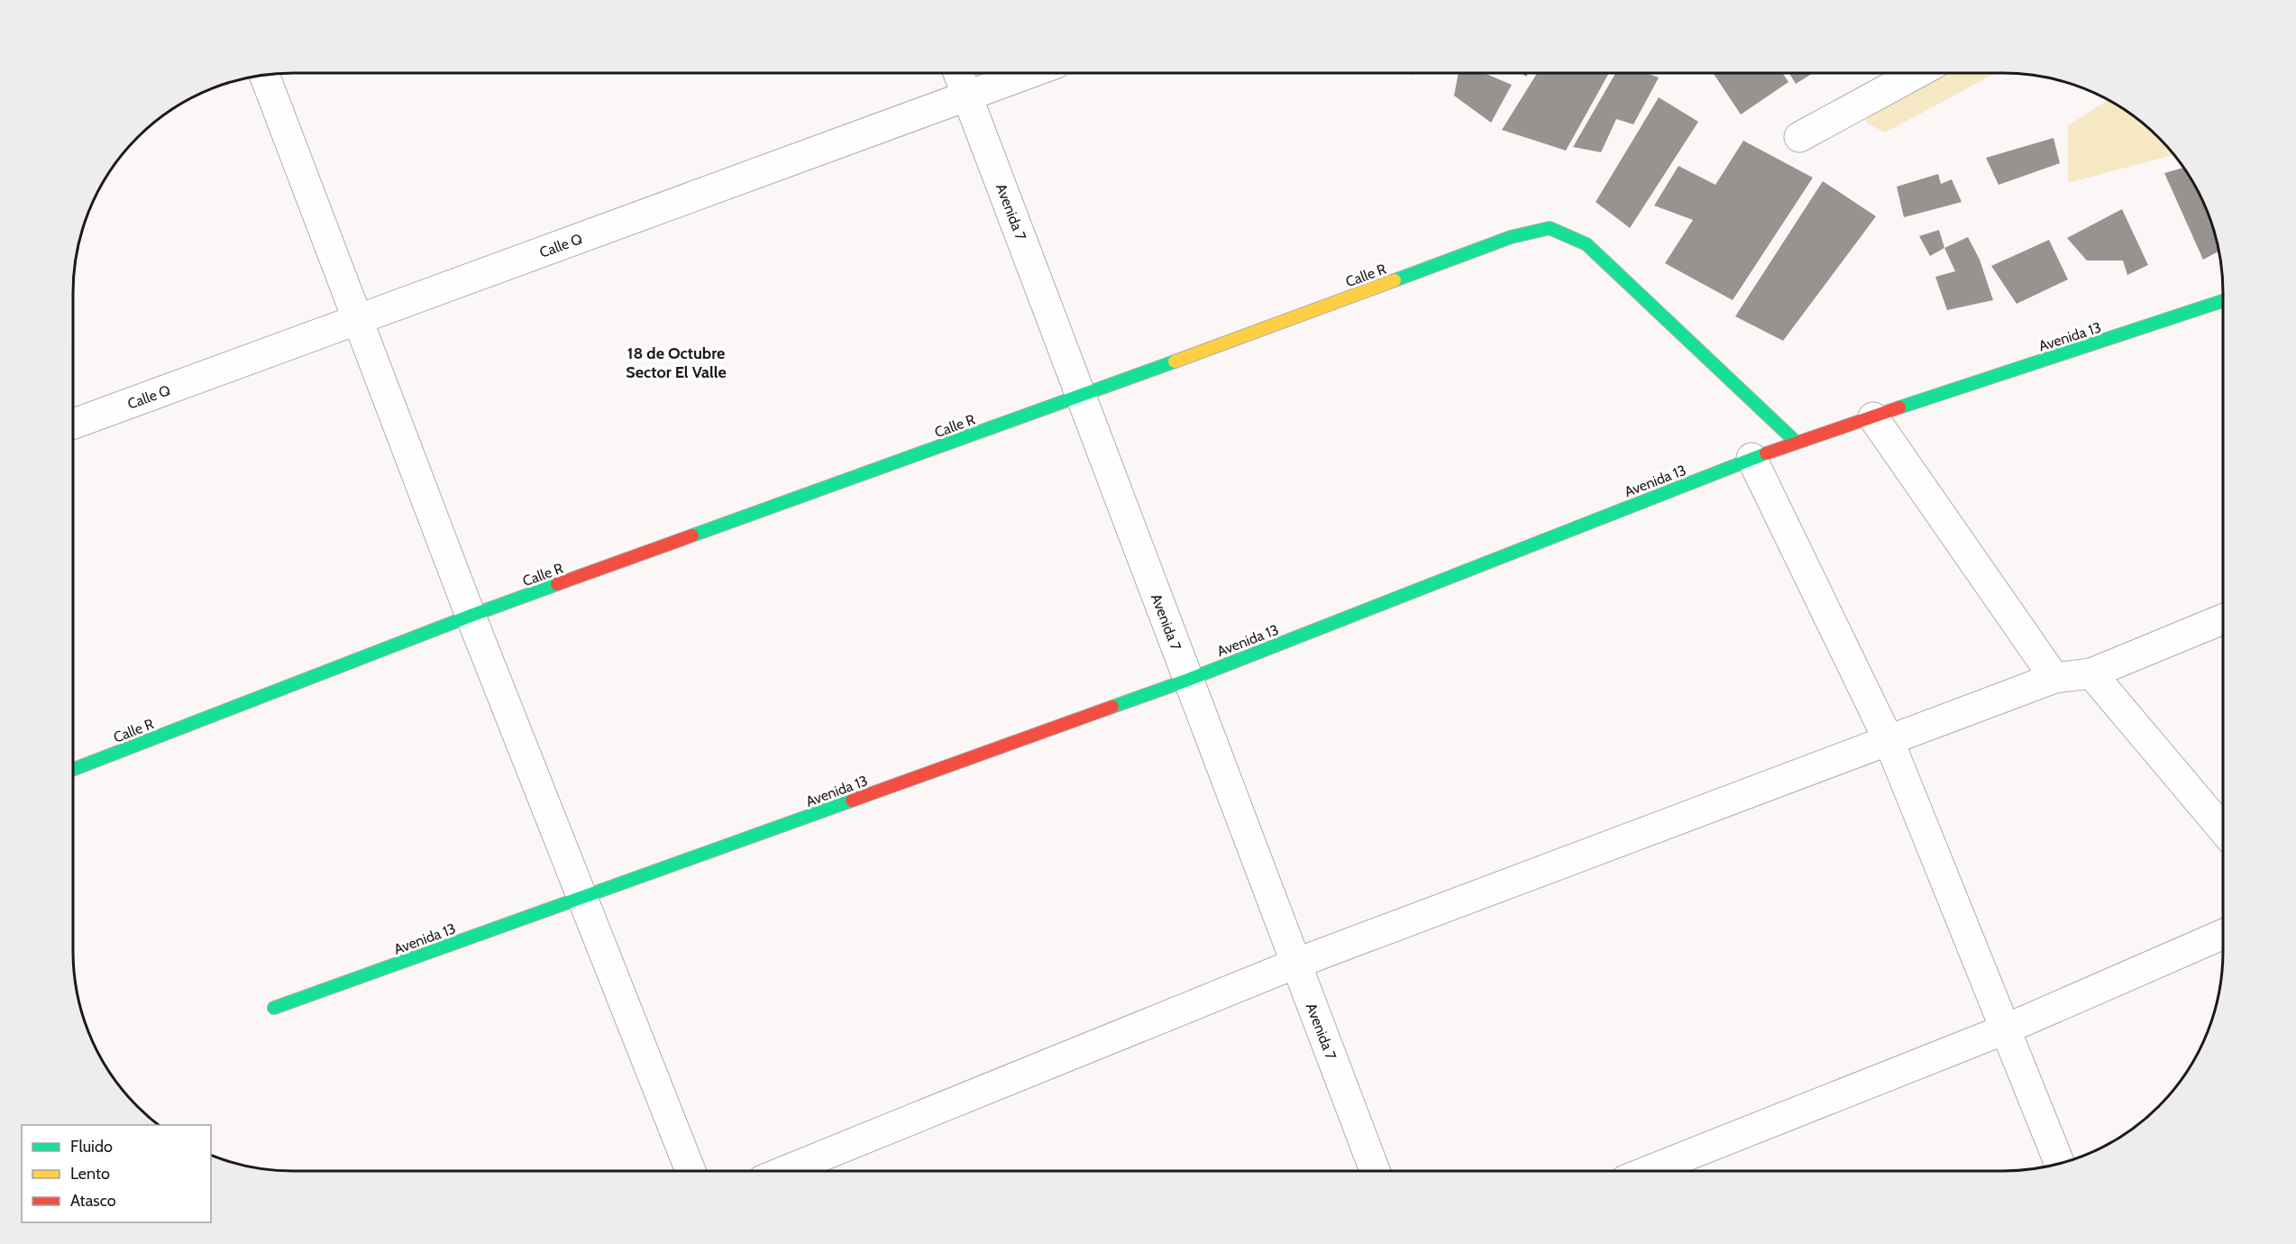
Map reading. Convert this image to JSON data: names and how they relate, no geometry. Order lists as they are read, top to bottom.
{
  "streets": {
    "street": [
      "Avenida 7",
      "Calle Q",
      "Calle R",
      "Avenida 13"
    ]
  },
  "crossings": [
    ["Avenida 7", "Calle Q"],
    ["Avenida 7", "Calle R"],
    ["Avenida 7", "Avenida 13"],
    ["Calle R", "Avenida 13"]
  ],
  "districts": ["18 de Octubre Sector El Valle"],
  "legend": ["Fluido", "Lento", "Atasco"]
}
